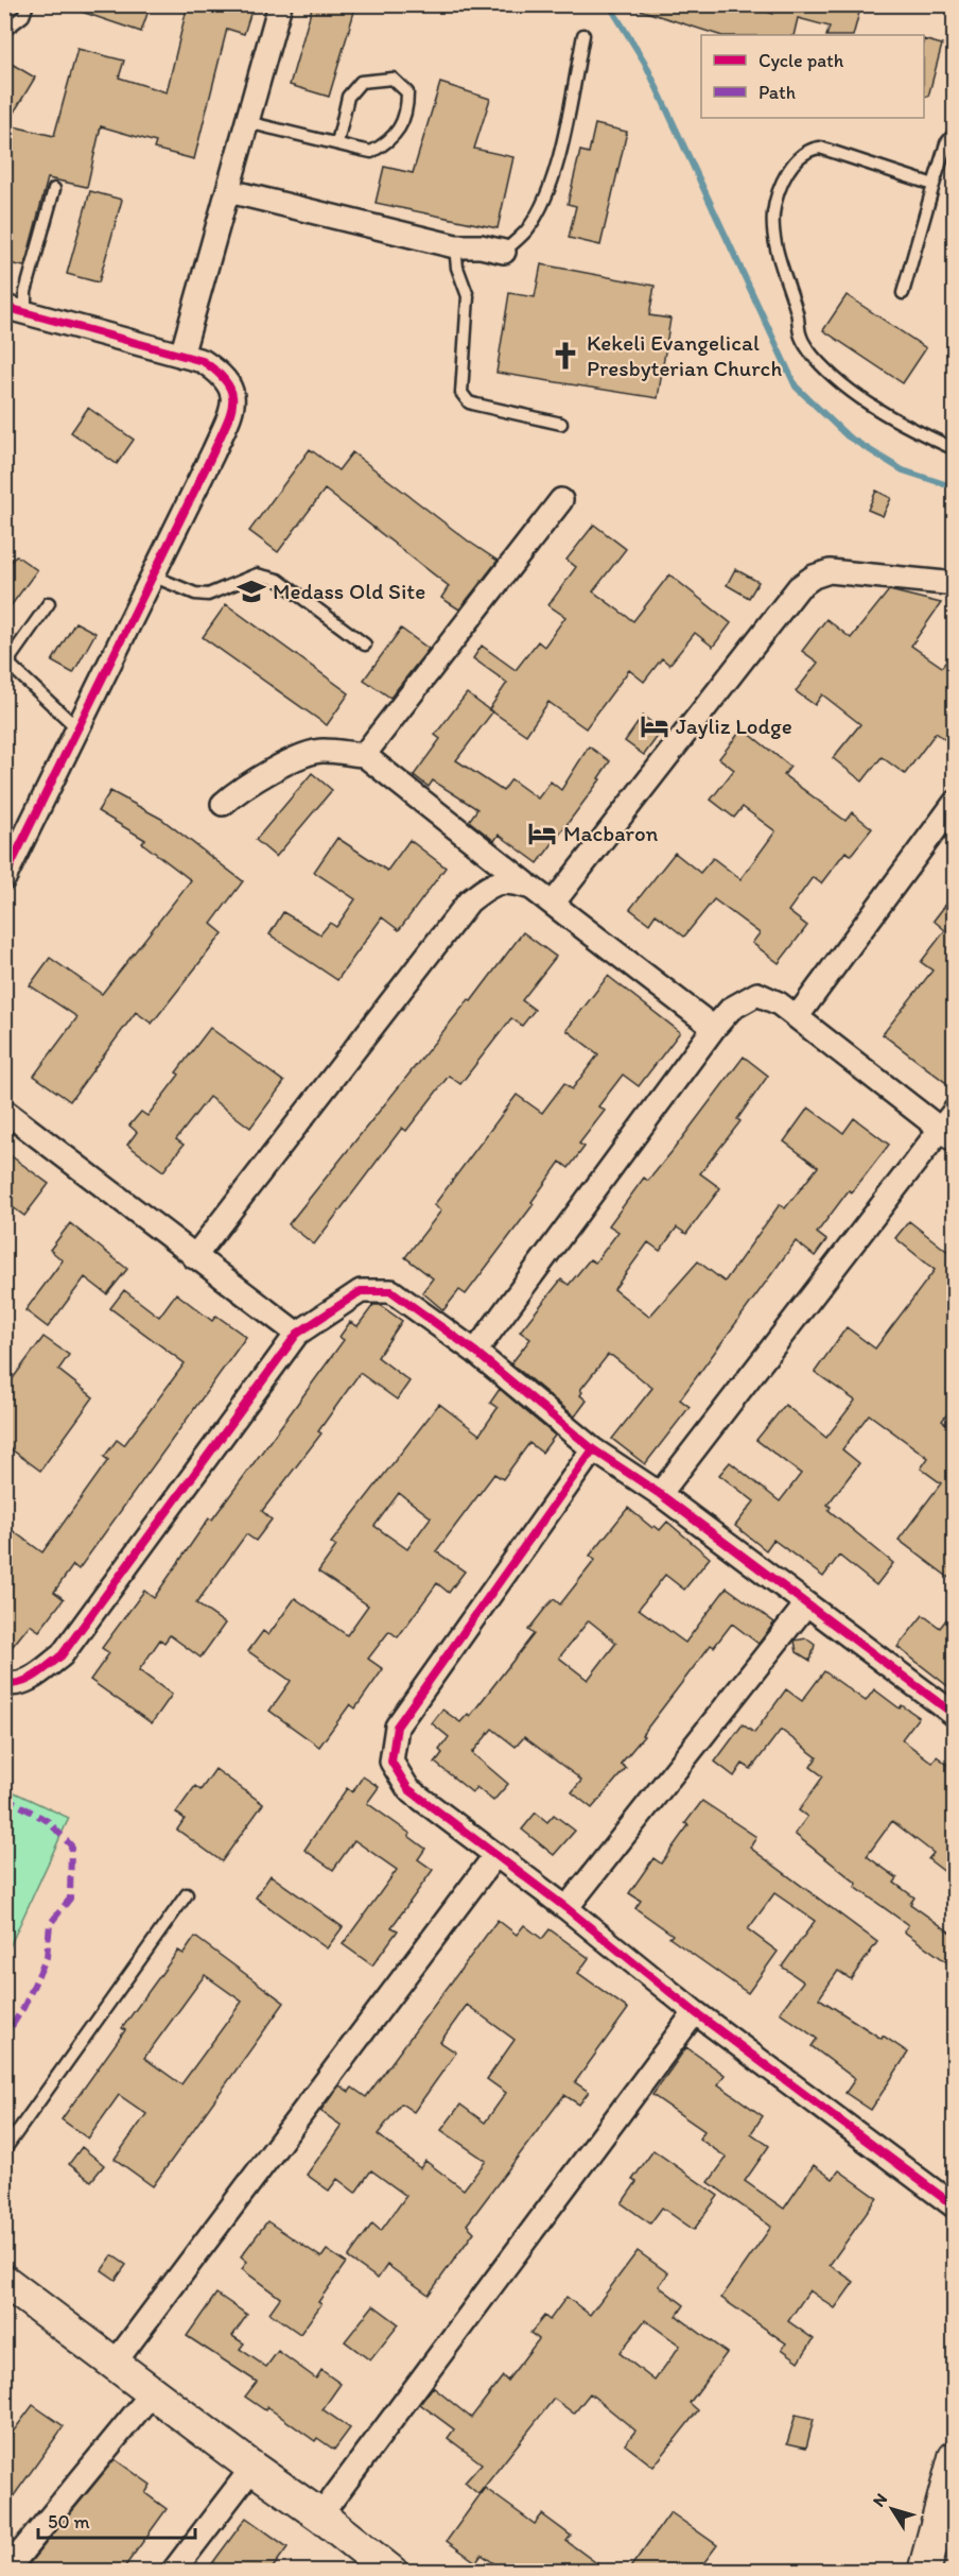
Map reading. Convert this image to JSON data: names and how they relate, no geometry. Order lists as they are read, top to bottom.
{
  "places": {
    "church": ["Kekeli Evangelical Presbyterian Church"],
    "school or university": ["Medass Old Site"],
    "hotel": ["Jayliz Lodge", "Macbaron"]
  },
  "legend": ["Cycle path", "Path"],
  "scale_bar": "50 m",
  "north": "top left"
}
